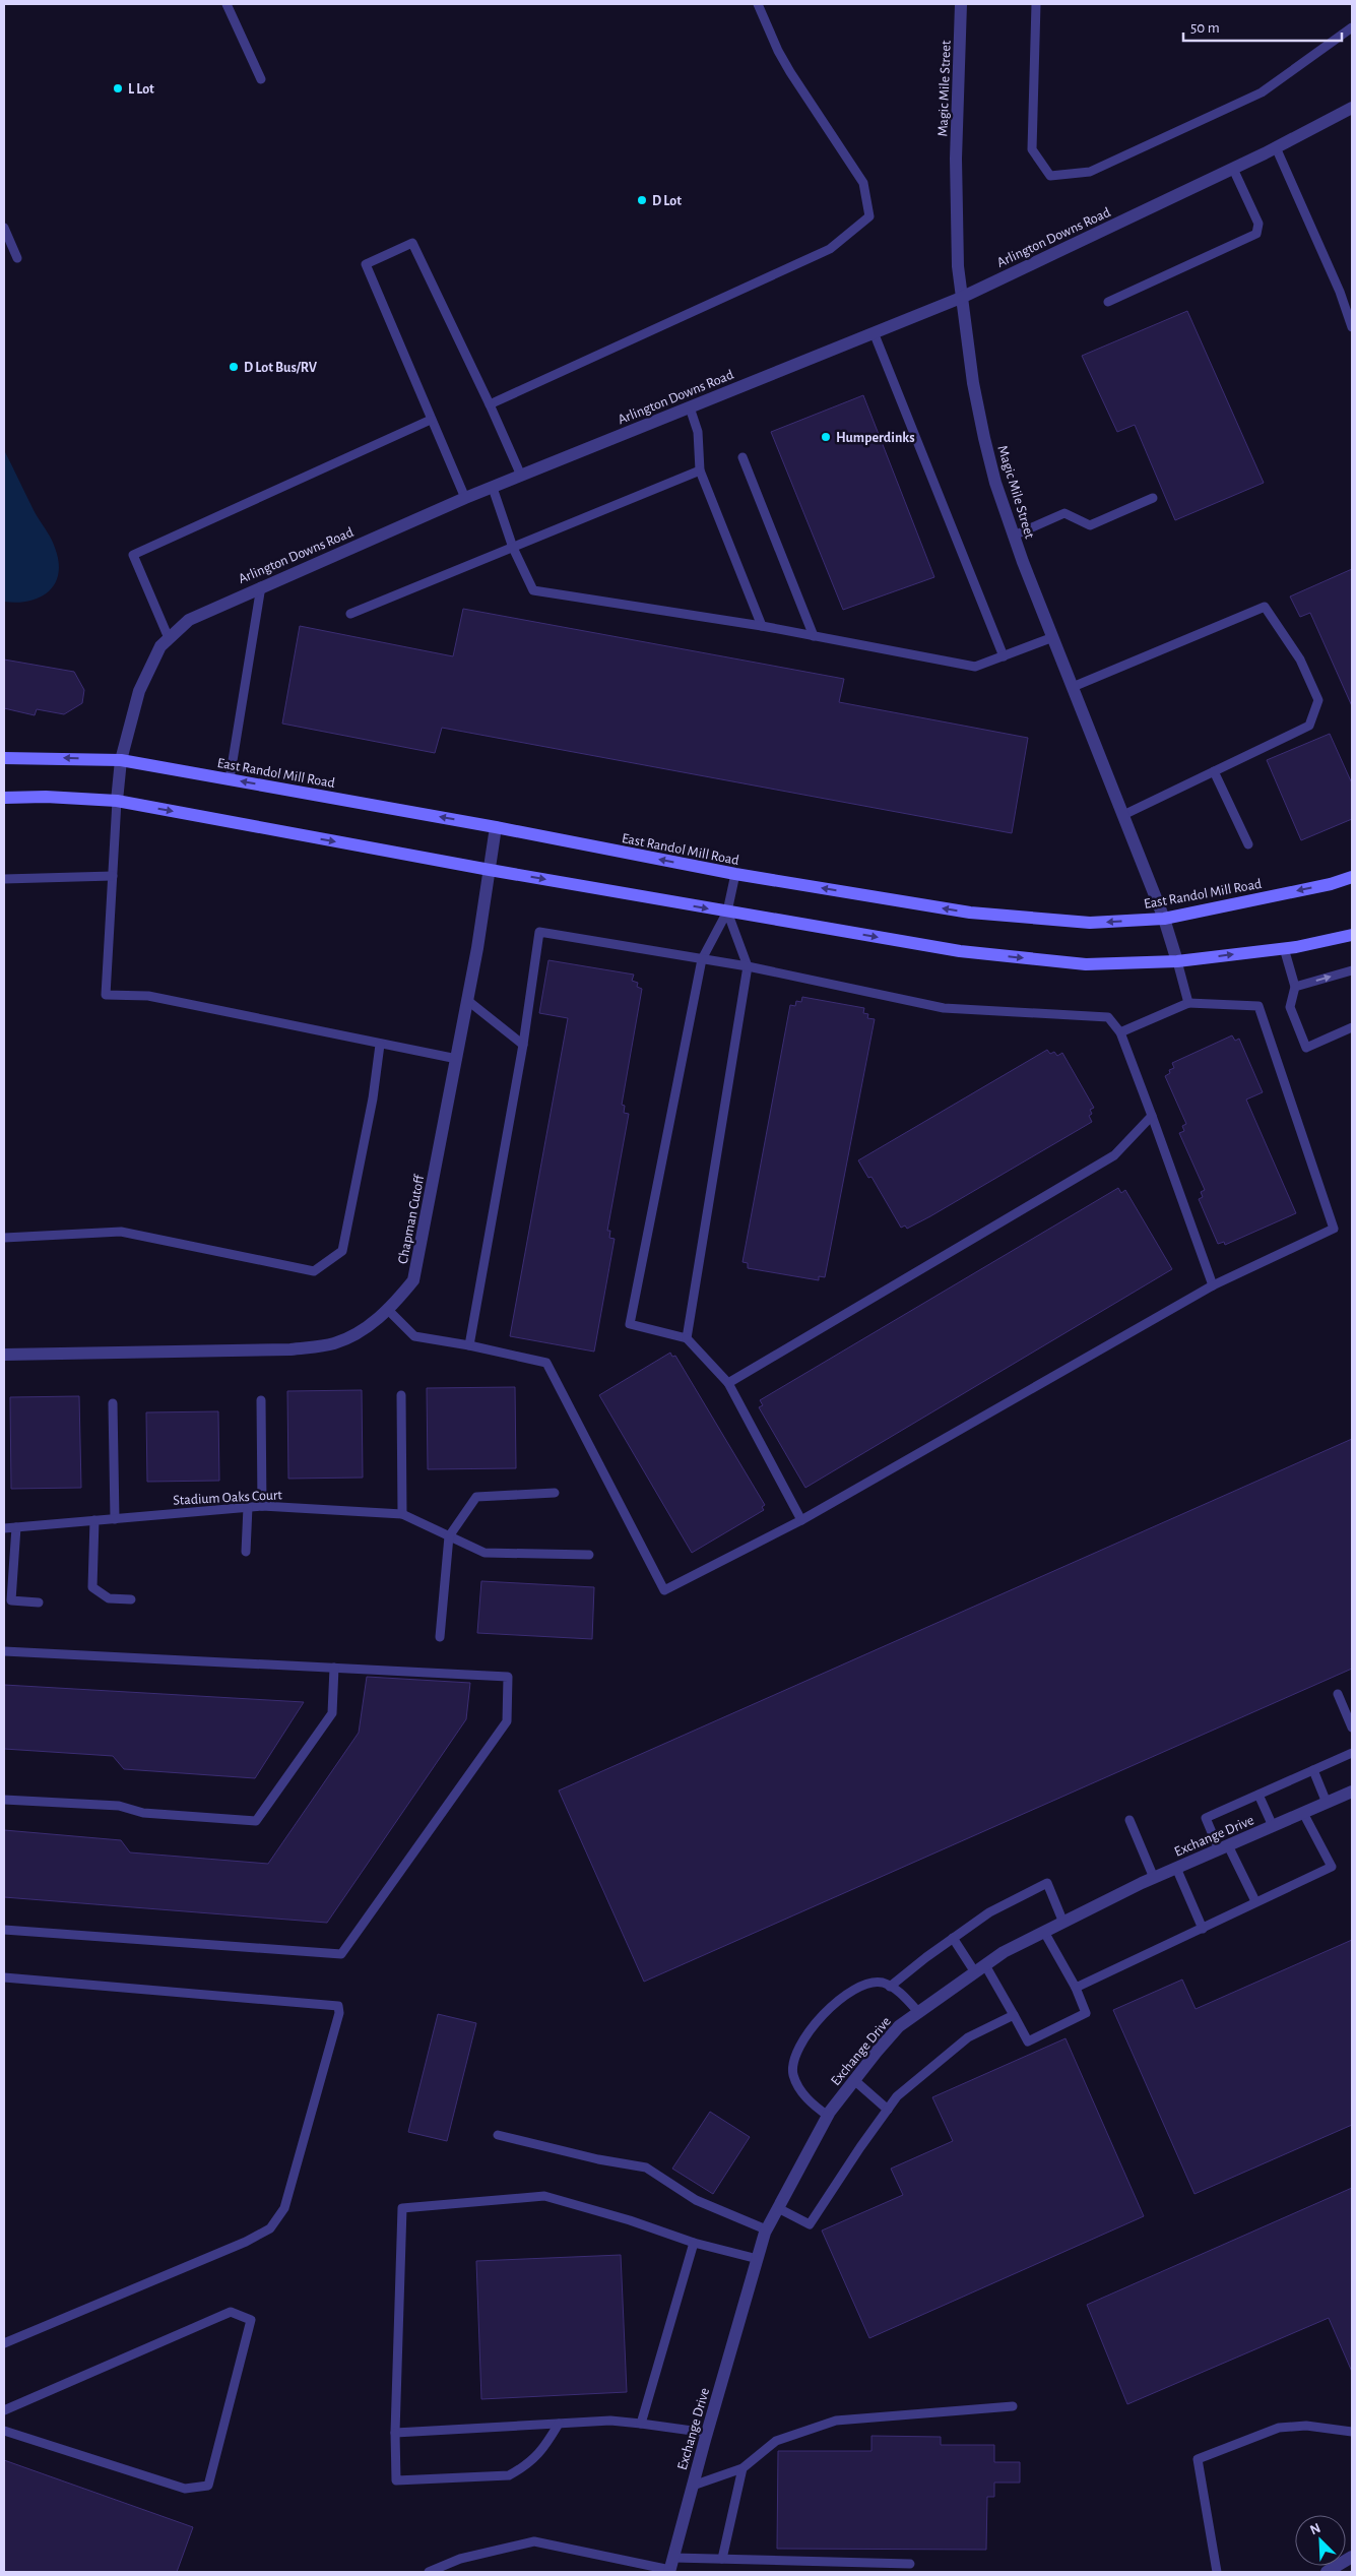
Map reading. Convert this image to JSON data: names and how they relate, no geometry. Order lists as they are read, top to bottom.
{
  "streets": {
    "main road": ["East Randol Mill Road"],
    "street": [
      "Magic Mile Street",
      "Arlington Downs Road",
      "Chapman Cutoff",
      "Exchange Drive"
    ],
    "lane": ["Stadium Oaks Court"]
  },
  "crossings": [
    ["Magic Mile Street", "Arlington Downs Road"],
    ["Magic Mile Street", "East Randol Mill Road"],
    ["Arlington Downs Road", "East Randol Mill Road"],
    ["East Randol Mill Road", "Chapman Cutoff"]
  ],
  "places": [
    "L Lot",
    "D Lot",
    "D Lot Bus/RV",
    "Humperdinks"
  ],
  "scale_bar": "50 m",
  "north": "top left"
}
